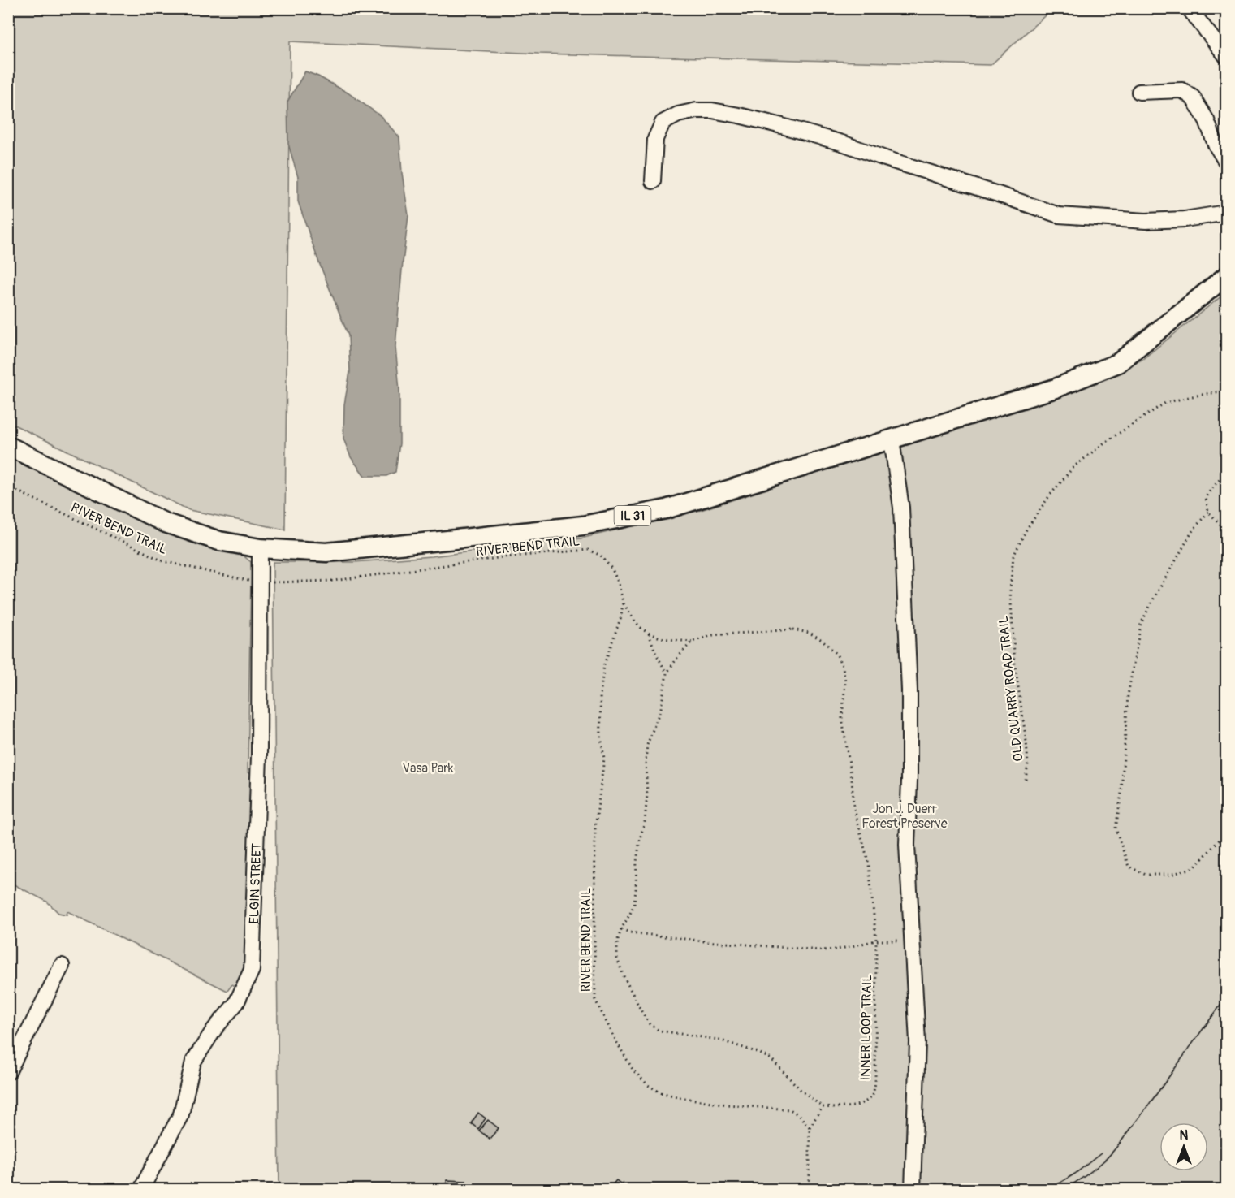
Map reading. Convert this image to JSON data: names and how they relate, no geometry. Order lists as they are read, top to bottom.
{
  "streets": {
    "main road": ["IL 31"],
    "street": ["ELGIN STREET"],
    "path": ["RIVER BEND TRAIL", "OLD QUARRY ROAD TRAIL", "INNER LOOP TRAIL"]
  },
  "crossings": [
    ["IL 31", "ELGIN STREET"],
    ["RIVER BEND TRAIL", "ELGIN STREET"]
  ],
  "parks": ["Vasa Park", "Jon J. Duerr Forest Preserve"],
  "north": "top"
}
